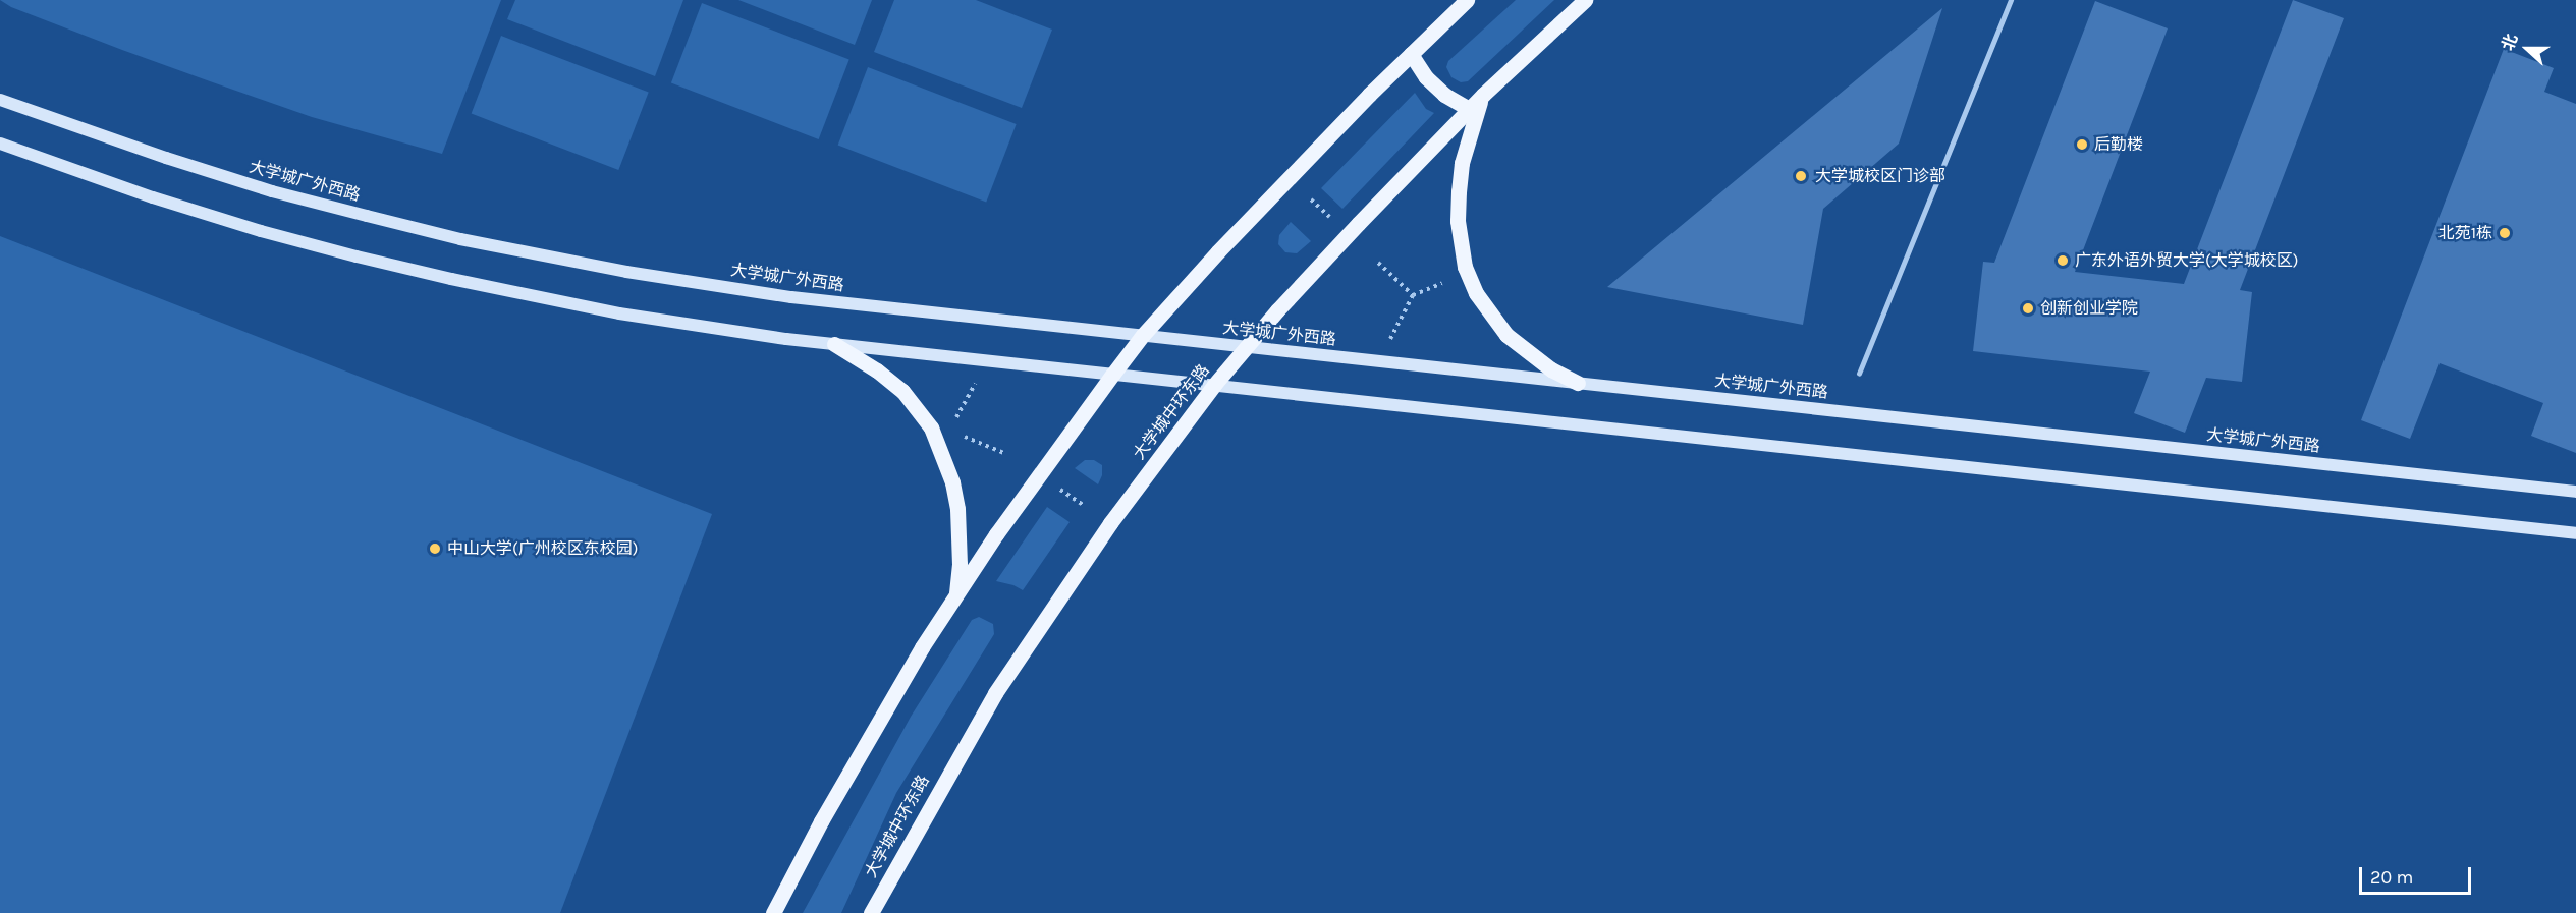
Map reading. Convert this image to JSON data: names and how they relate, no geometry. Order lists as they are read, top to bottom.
{
  "streets": {
    "main road": ["大学城广外西路", "大学城中环东路"]
  },
  "crossings": [
    ["大学城广外西路", "大学城中环东路"]
  ],
  "places": [
    "后勤楼",
    "大学城校区门诊部",
    "北苑1栋",
    "广东外语外贸大学(大学城校区)",
    "创新创业学院",
    "中山大学(广州校区东校园)"
  ],
  "scale_bar": "20 m",
  "north": "left"
}
